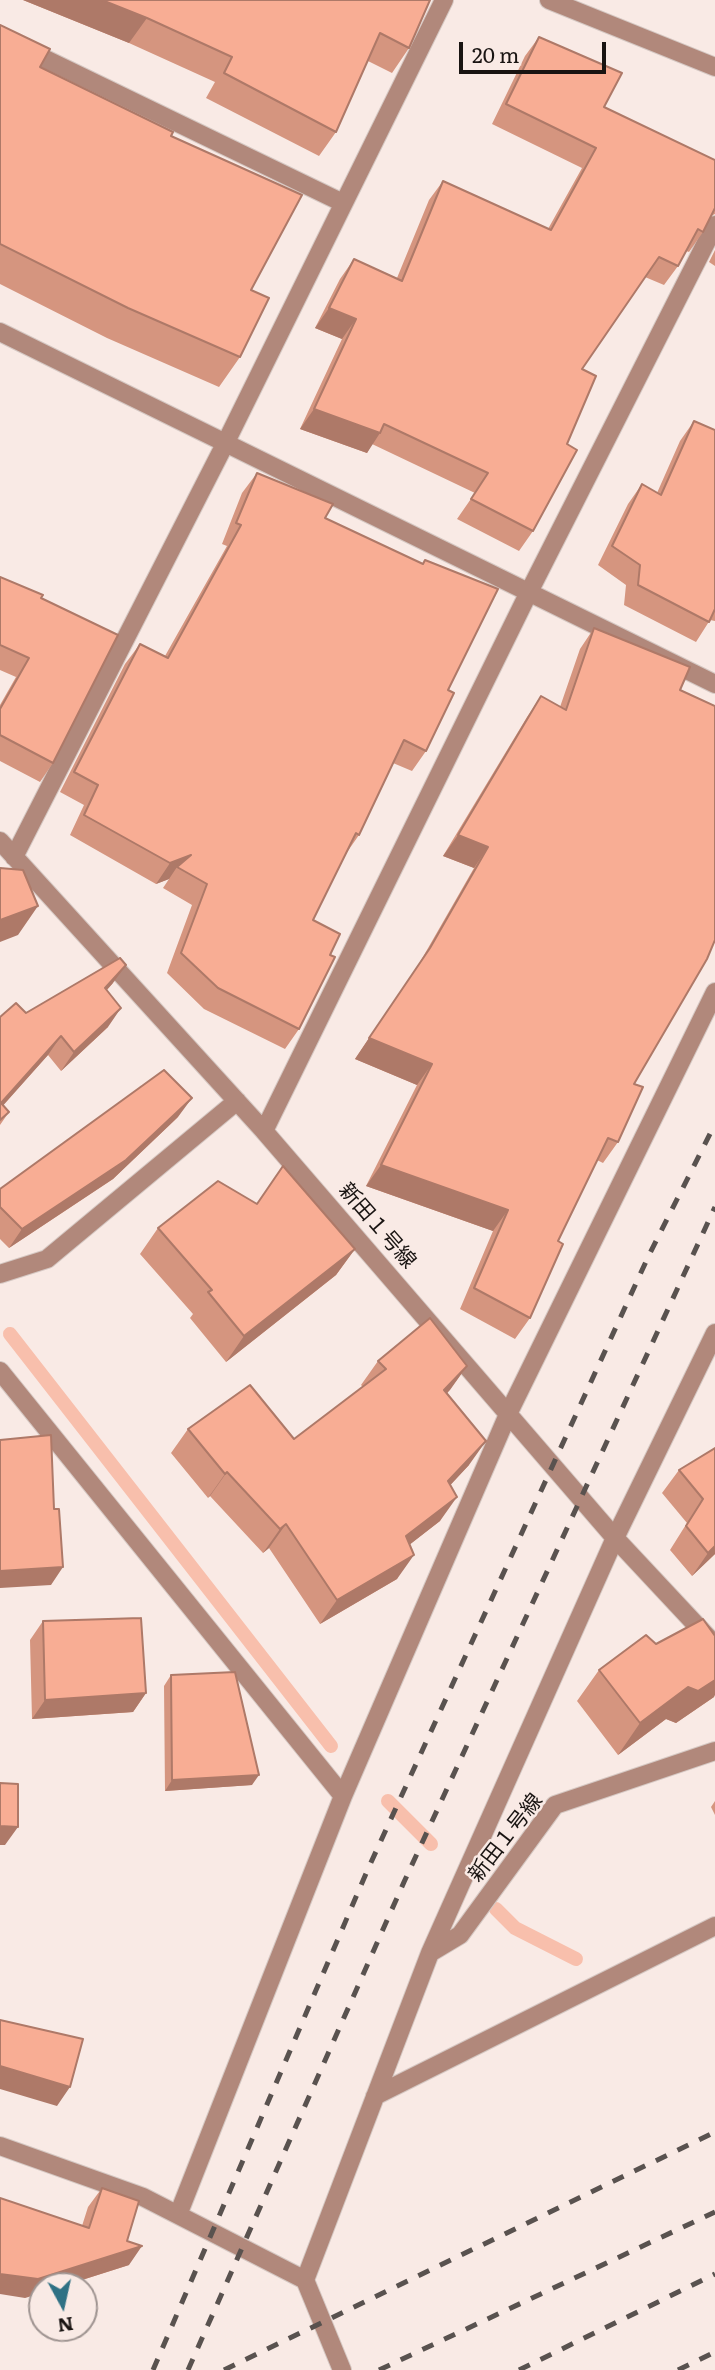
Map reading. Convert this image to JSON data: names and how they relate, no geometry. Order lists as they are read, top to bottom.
{
  "streets": {
    "street": ["新田１号線"]
  },
  "scale_bar": "20 m",
  "north": "bottom"
}
